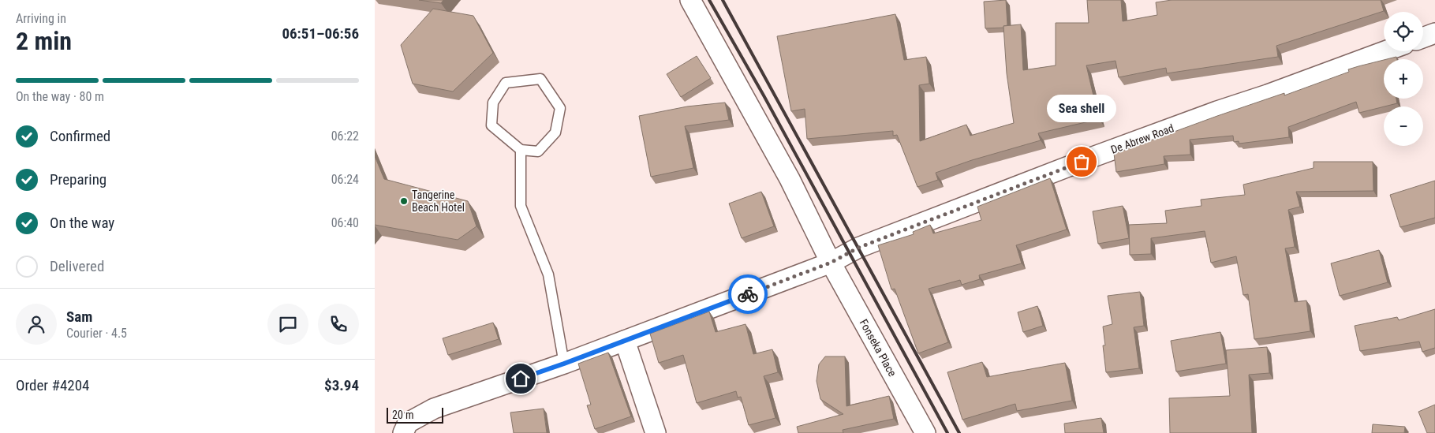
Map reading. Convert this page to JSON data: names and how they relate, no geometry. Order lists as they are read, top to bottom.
{
  "streets": {
    "street": ["De Abrew Road", "Fonseka Place"]
  },
  "crossings": [
    ["De Abrew Road", "Fonseka Place"]
  ],
  "places": ["Sea shell", "Tangerine Beach Hotel"],
  "scale_bar": "20 m",
  "page": {
    "heading": ["2 min", "Arriving in", "06:51–06:56"],
    "panel": [
      "Sam",
      "Courier · 4.5",
      "Order #4204",
      "$3.94"
    ],
    "map_buttons": ["+", "−"],
    "bar": "On the way · 80 m",
    "bubble": "Sea shell",
    "list": [
      ["Confirmed", "06:22"],
      ["Preparing", "06:24"],
      ["On the way", "06:40"],
      "Delivered"
    ],
    "scale": "20 m"
  }
}
